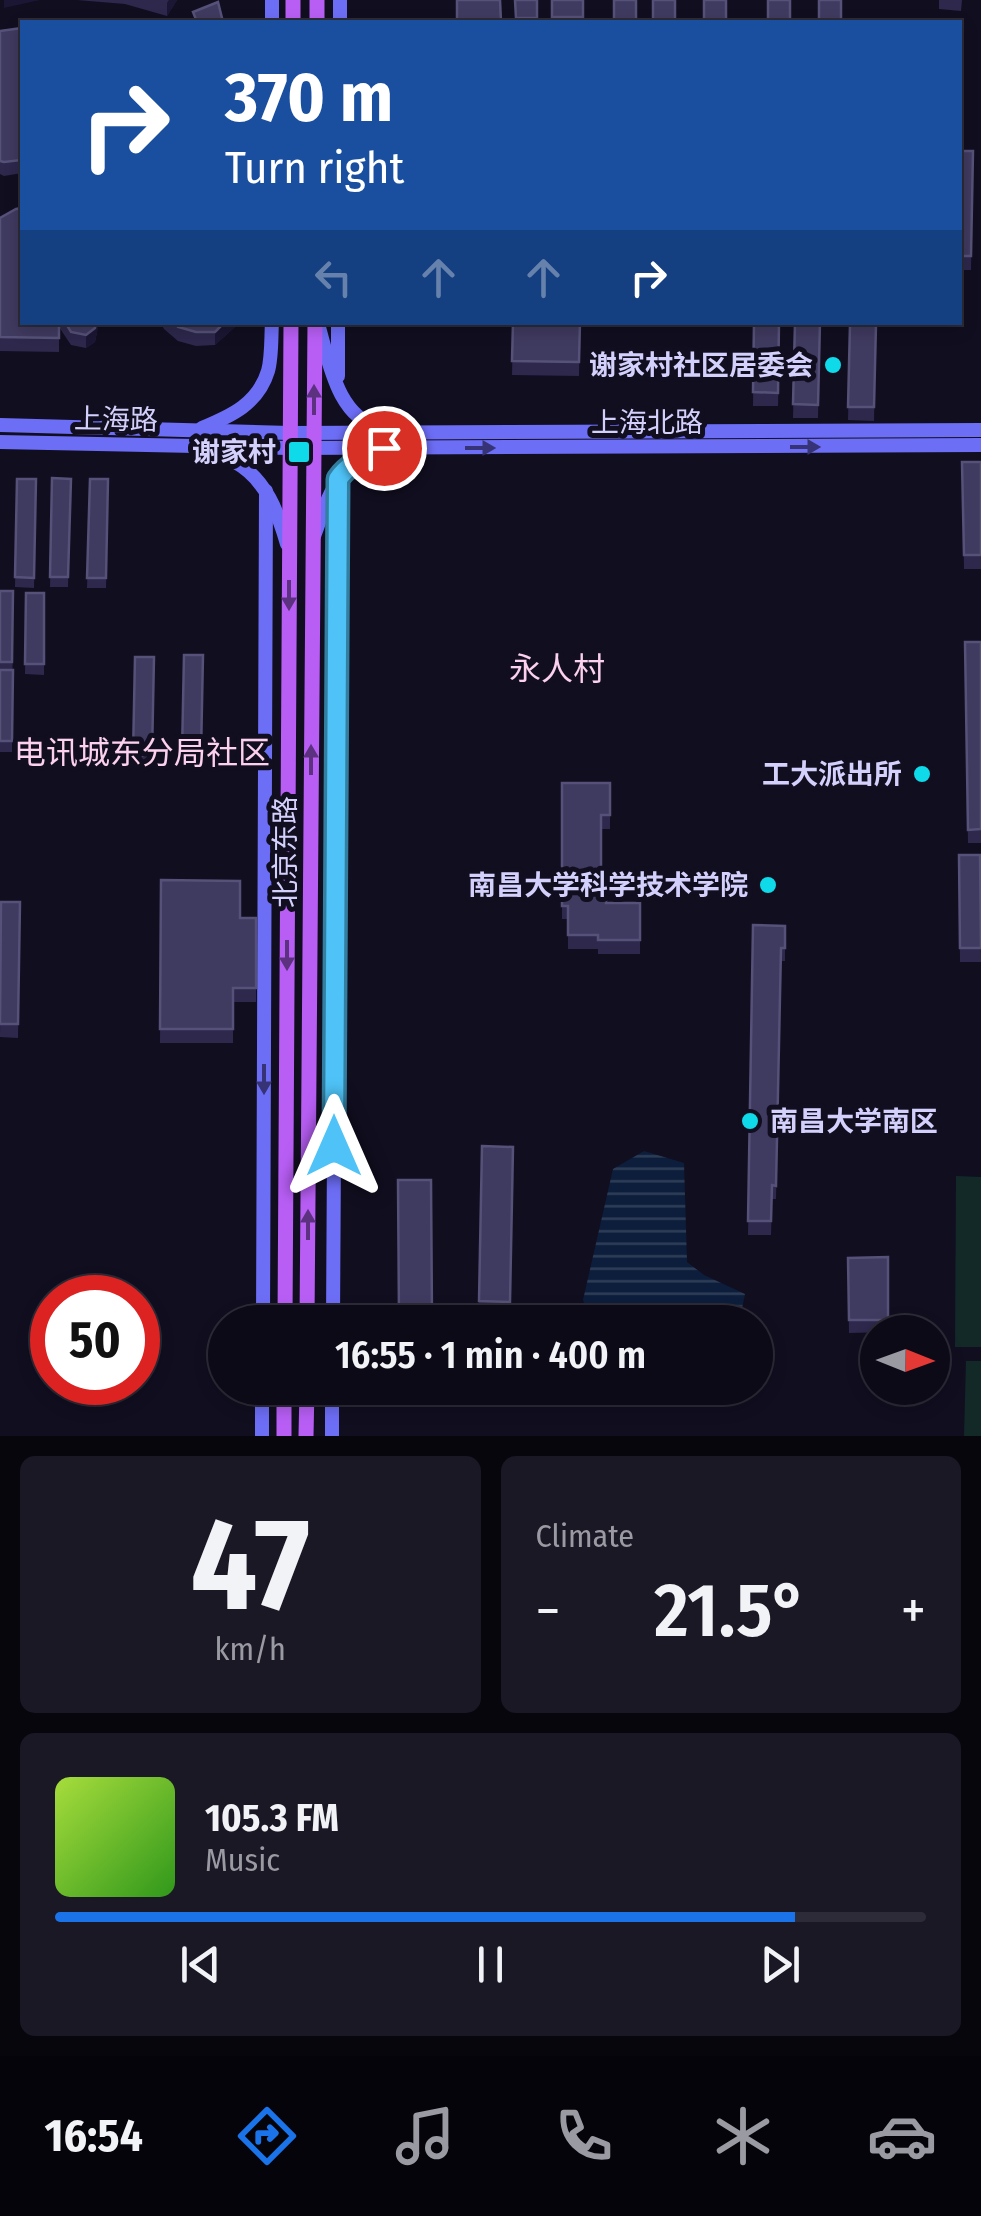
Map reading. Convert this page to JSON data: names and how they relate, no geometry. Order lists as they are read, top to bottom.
{
  "streets": {
    "main road": ["上海路", "上海北路", "北京东路"]
  },
  "crossings": [
    ["上海路", "上海北路"],
    ["上海路", "北京东路"],
    ["上海北路", "北京东路"]
  ],
  "districts": ["永人村", "电讯城东分局社区"],
  "places": {
    "other": [
      "谢家村社区居委会",
      "工大派出所",
      "南昌大学科学技术学院",
      "南昌大学南区"
    ],
    "transit": ["谢家村"]
  },
  "north": "right",
  "page": {
    "turn": ["370 m", "Turn right"],
    "limit": "50",
    "trip": "16:55 · 1 min · 400 m",
    "tile": [
      ["47", "km/h"],
      "Climate"
    ],
    "heat": ["−", "21.5°", "+"],
    "song": ["105.3 FM", "Music"],
    "tabs": "16:54"
  }
}
